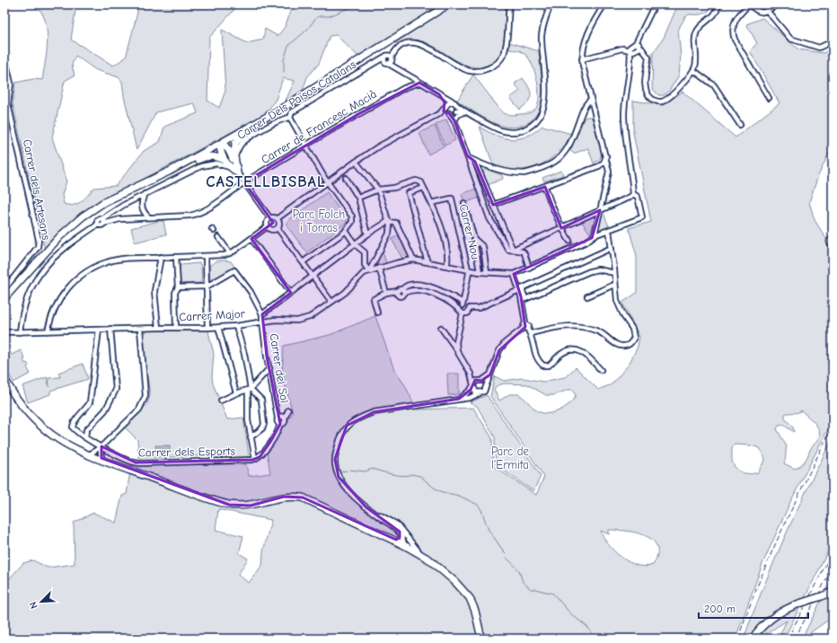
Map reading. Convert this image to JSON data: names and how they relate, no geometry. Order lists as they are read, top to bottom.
{
  "streets": {
    "street": [
      "Carrer Dels Països Catalans",
      "Carrer de Francesc Macià",
      "Carrer dels Artesans",
      "Carrer Nou",
      "Carrer Major",
      "Carrer del Sol",
      "Carrer dels Esports"
    ]
  },
  "crossings": [
    ["Carrer Major", "Carrer del Sol"],
    ["Carrer Major", "Carrer dels Esports"]
  ],
  "districts": ["CASTELLBISBAL"],
  "parks": ["Parc Folch i Torras", "Parc de l'Ermita"],
  "scale_bar": "200 m",
  "north": "bottom left"
}
